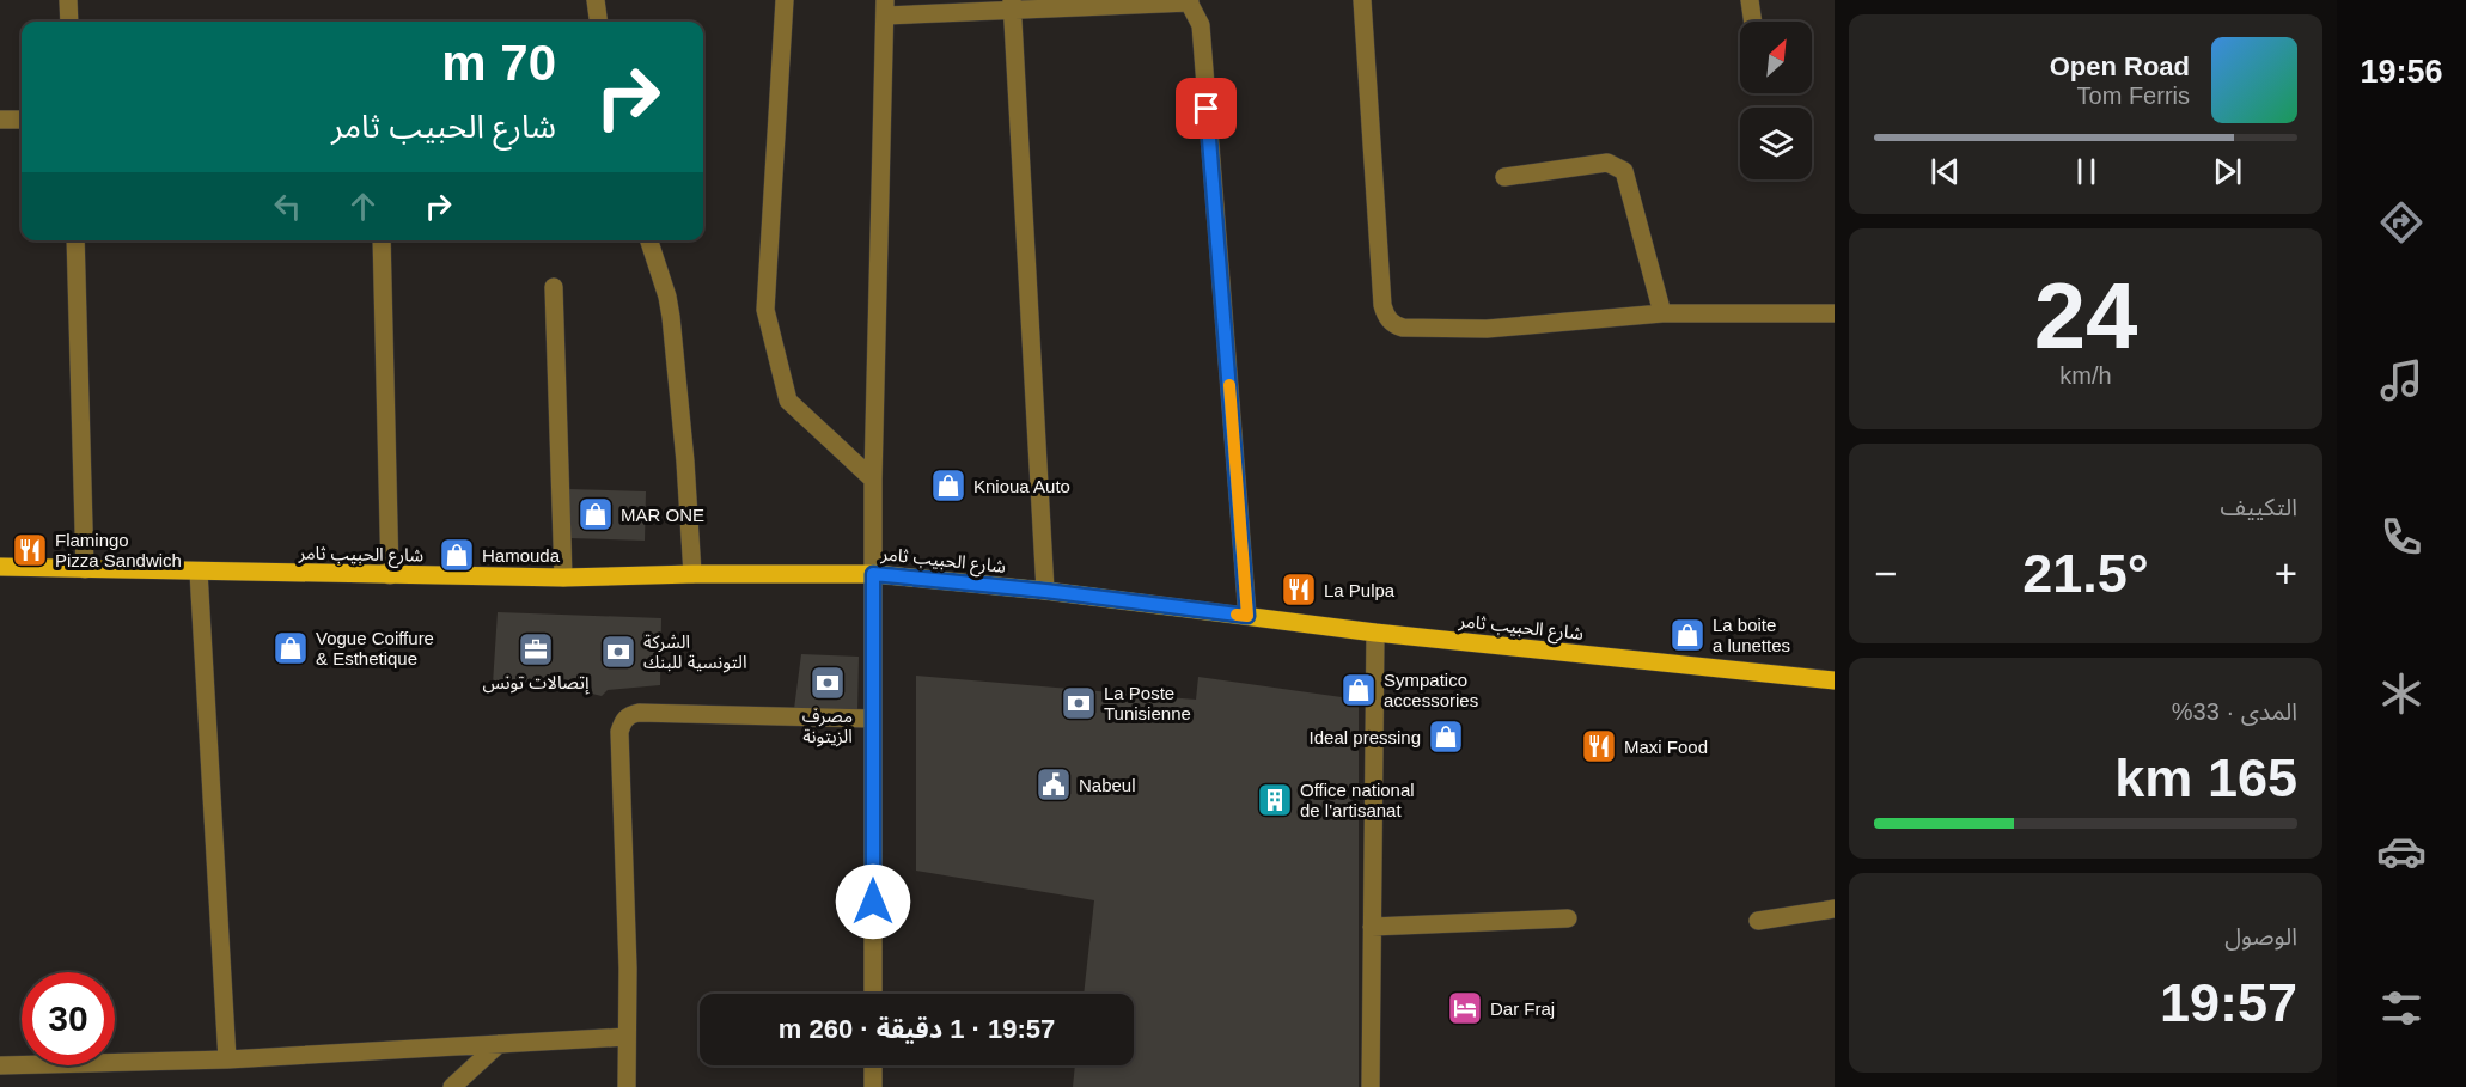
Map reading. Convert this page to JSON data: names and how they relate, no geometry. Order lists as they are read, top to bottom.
{
  "streets": {
    "main road": ["شارع الحبيب ثامر"]
  },
  "places": {
    "shop": [
      "Knioua Auto",
      "MAR ONE",
      "Hamouda",
      "La boite a lunettes",
      "Vogue Coiffure & Esthetique",
      "Sympatico accessories",
      "Ideal pressing"
    ],
    "restaurant": ["Flamingo Pizza Sandwich", "La Pulpa", "Maxi Food"],
    "office": ["إتصالات تونس"],
    "bank": ["الشركة التونسية للبنك", "مصرف الزيتونة", "La Poste Tunisienne"],
    "public building": ["Nabeul"],
    "building": ["Office national de l'artisanat"],
    "hotel": ["Dar Fraj"]
  },
  "north": "top right",
  "page": {
    "tabs": "19:56",
    "turn": ["70 m", "شارع الحبيب ثامر"],
    "song": ["Open Road", "Tom Ferris"],
    "tile": [
      ["24", "km/h"],
      "التكييف",
      ["المدى · 33%", "165 km"],
      ["الوصول", "19:57"]
    ],
    "heat": ["−", "21.5°", "+"],
    "limit": "30",
    "trip": "19:57 · 1 دقيقة · 260 m"
  }
}
